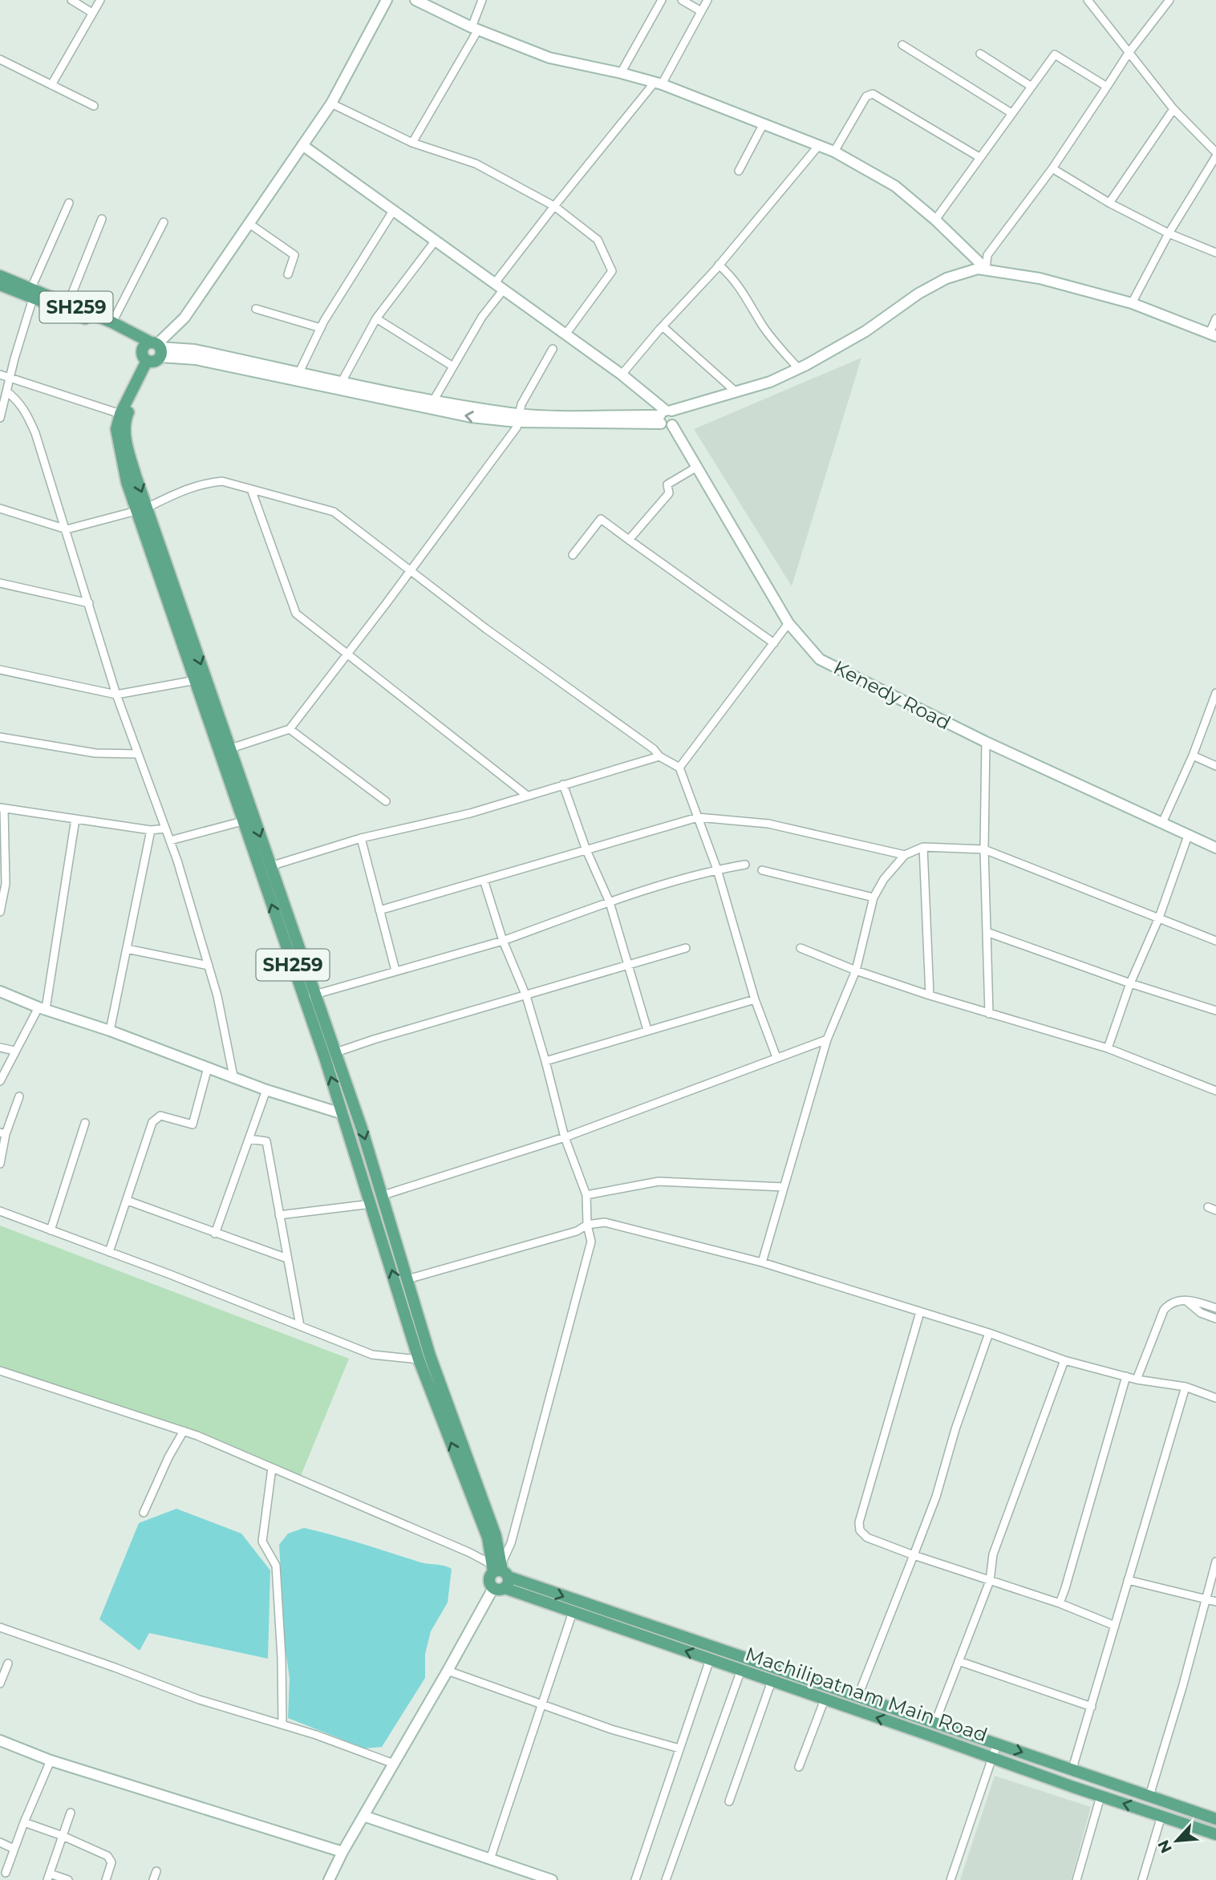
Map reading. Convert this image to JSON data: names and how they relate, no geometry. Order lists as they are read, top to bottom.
{
  "streets": {
    "main road": ["SH259", "Machilipatnam Main Road"],
    "street": ["Kenedy Road"]
  },
  "crossings": [
    ["SH259", "Machilipatnam Main Road"]
  ],
  "north": "bottom left"
}
